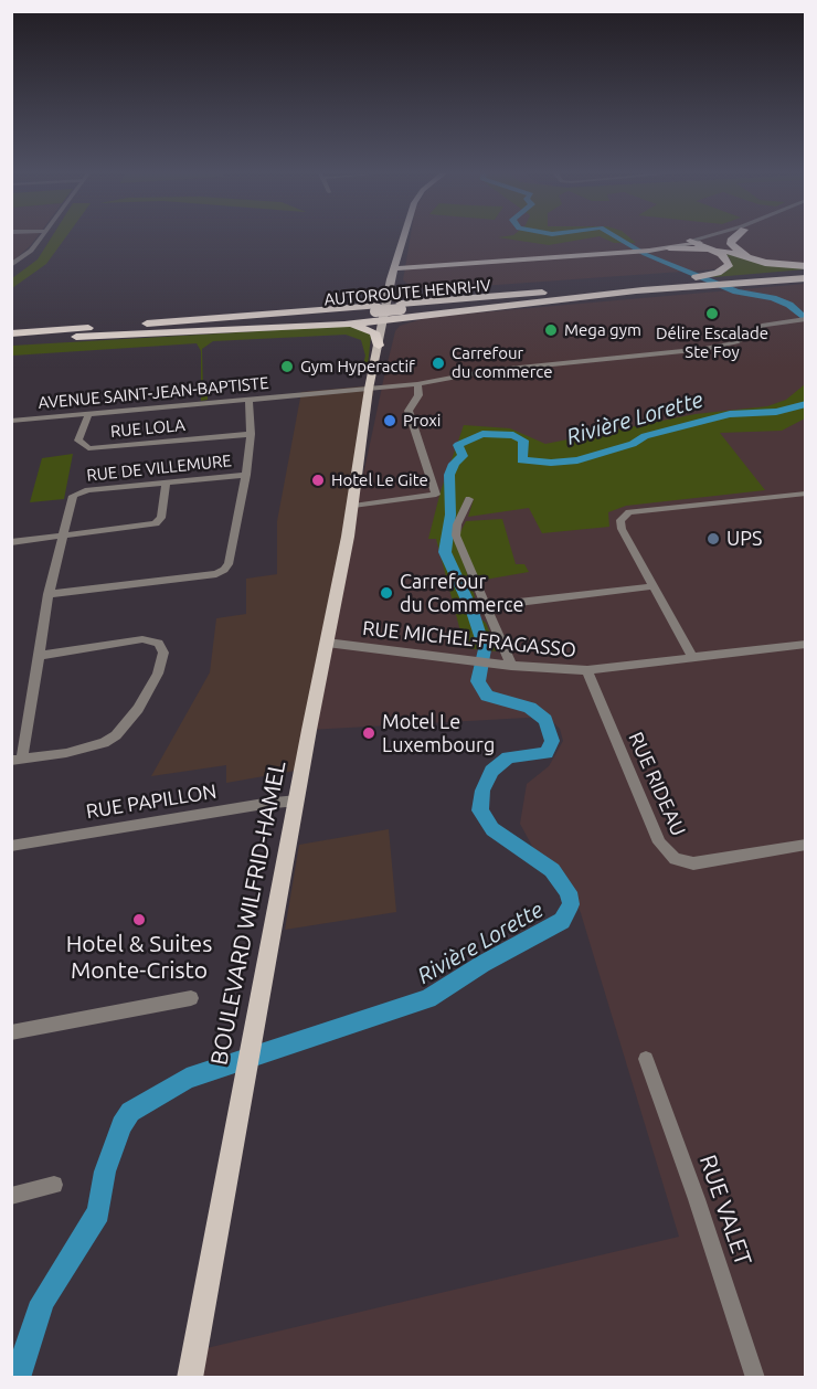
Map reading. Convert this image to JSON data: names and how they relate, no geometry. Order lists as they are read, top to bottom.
{
  "streets": {
    "highway": ["AUTOROUTE HENRI-IV"],
    "main road": ["BOULEVARD WILFRID-HAMEL"],
    "street": [
      "AVENUE SAINT-JEAN-BAPTISTE",
      "RUE LOLA",
      "RUE DE VILLEMURE",
      "RUE MICHEL-FRAGASSO",
      "RUE RIDEAU",
      "RUE PAPILLON",
      "RUE VALET"
    ]
  },
  "crossings": [
    ["AUTOROUTE HENRI-IV", "BOULEVARD WILFRID-HAMEL"],
    ["AVENUE SAINT-JEAN-BAPTISTE", "RUE LOLA"],
    ["AVENUE SAINT-JEAN-BAPTISTE", "BOULEVARD WILFRID-HAMEL"],
    ["RUE MICHEL-FRAGASSO", "RUE RIDEAU"],
    ["RUE MICHEL-FRAGASSO", "BOULEVARD WILFRID-HAMEL"],
    ["RUE PAPILLON", "BOULEVARD WILFRID-HAMEL"]
  ],
  "water": ["Rivière Lorette"],
  "places": [
    "Délire Escalade Ste Foy",
    "Mega gym",
    "Carrefour du commerce",
    "Gym Hyperactif",
    "Proxi",
    "Hotel Le Gite",
    "UPS",
    "Carrefour du Commerce",
    "Motel Le Luxembourg",
    "Hotel & Suites Monte-Cristo"
  ]
}
